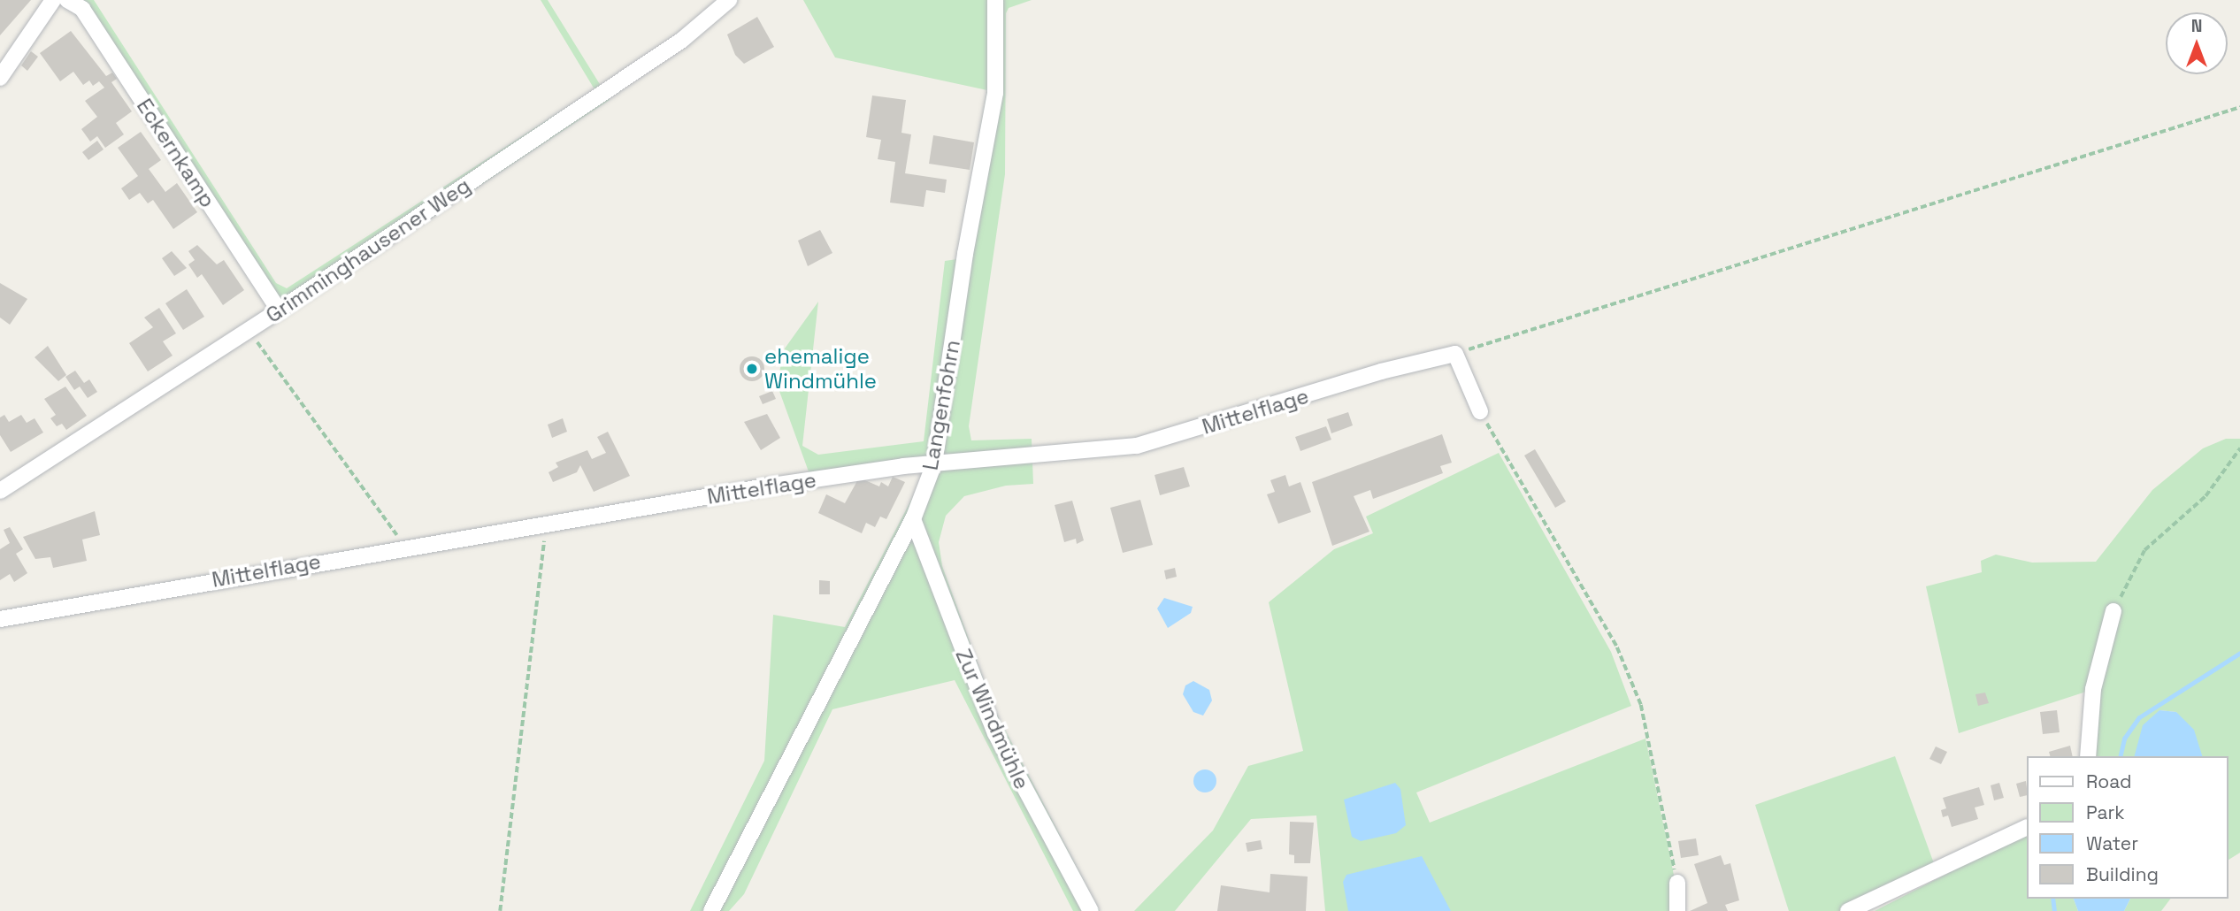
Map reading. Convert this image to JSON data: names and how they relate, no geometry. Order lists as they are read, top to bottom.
{
  "streets": {
    "street": [
      "Eckernkamp",
      "Grimminghausener Weg",
      "Langenfohrn",
      "Mittelflage",
      "Zur Windmühle"
    ]
  },
  "crossings": [
    ["Eckernkamp", "Grimminghausener Weg"],
    ["Langenfohrn", "Mittelflage"],
    ["Langenfohrn", "Zur Windmühle"]
  ],
  "places": ["ehemalige Windmühle"],
  "legend": [
    "Road",
    "Park",
    "Water",
    "Building"
  ],
  "north": "top"
}
